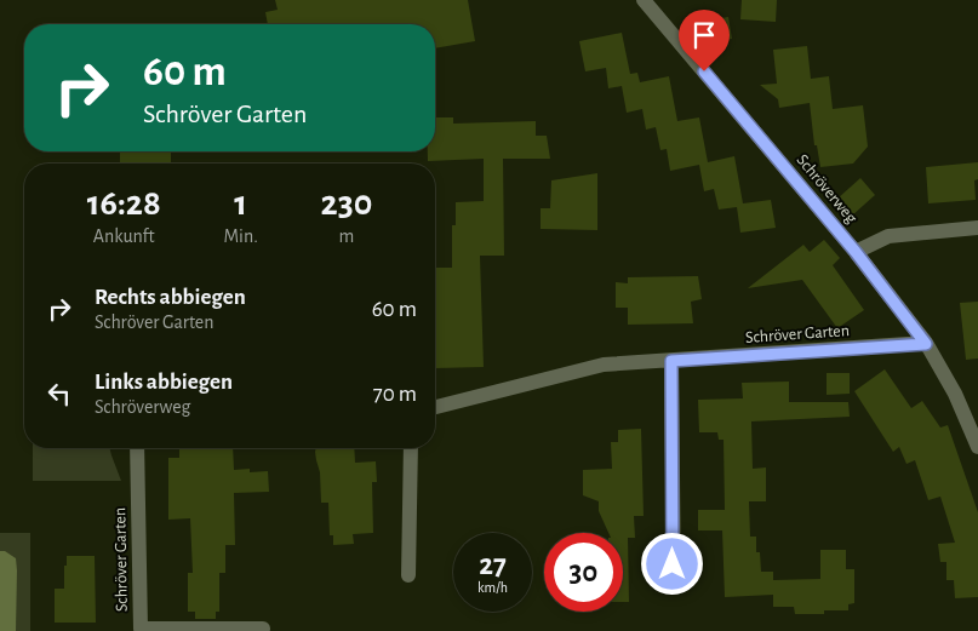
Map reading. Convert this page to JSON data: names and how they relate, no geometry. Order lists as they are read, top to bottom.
{
  "streets": {
    "street": ["Schröverweg", "Schröver Garten"]
  },
  "crossings": [
    ["Schröverweg", "Schröver Garten"]
  ],
  "page": {
    "turn": ["60 m", "Schröver Garten"],
    "eta": [
      "16:28",
      "Ankunft",
      "1",
      "Min.",
      "230",
      "m"
    ],
    "list": [
      {
        "name": "Rechts abbiegen",
        "note": "Schröver Garten",
        "value": "60 m"
      },
      {
        "name": "Links abbiegen",
        "note": "Schröverweg",
        "value": "70 m"
      }
    ],
    "speed": "27 km/h",
    "limit": "30"
  }
}
